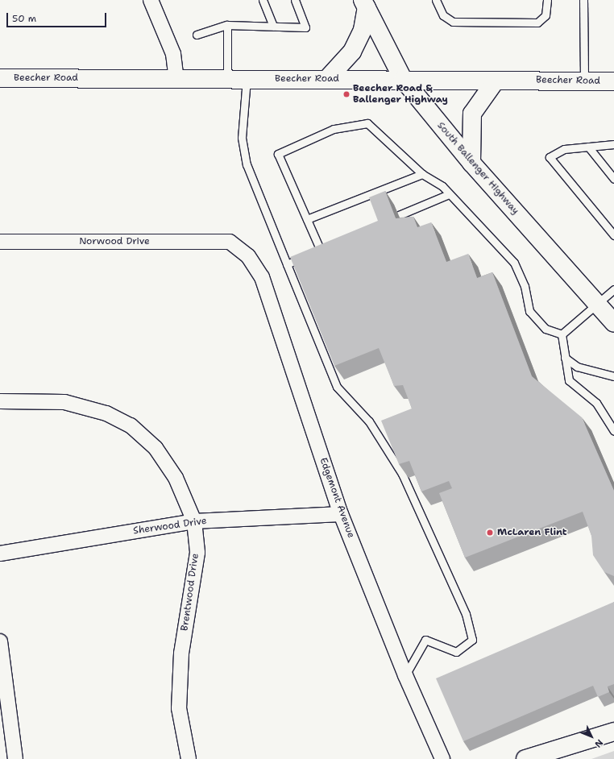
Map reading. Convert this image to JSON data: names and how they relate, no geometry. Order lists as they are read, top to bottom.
{
  "streets": {
    "street": [
      "Beecher Road",
      "South Ballenger Highway",
      "Norwood Drive",
      "Edgemont Avenue",
      "Sherwood Drive",
      "Brentwood Drive"
    ]
  },
  "crossings": [
    ["Beecher Road", "South Ballenger Highway"],
    ["Norwood Drive", "Edgemont Avenue"],
    ["Edgemont Avenue", "Sherwood Drive"],
    ["Sherwood Drive", "Brentwood Drive"]
  ],
  "places": ["Beecher Road & Ballenger Highway", "McLaren Flint"],
  "scale_bar": "50 m",
  "north": "bottom right"
}
